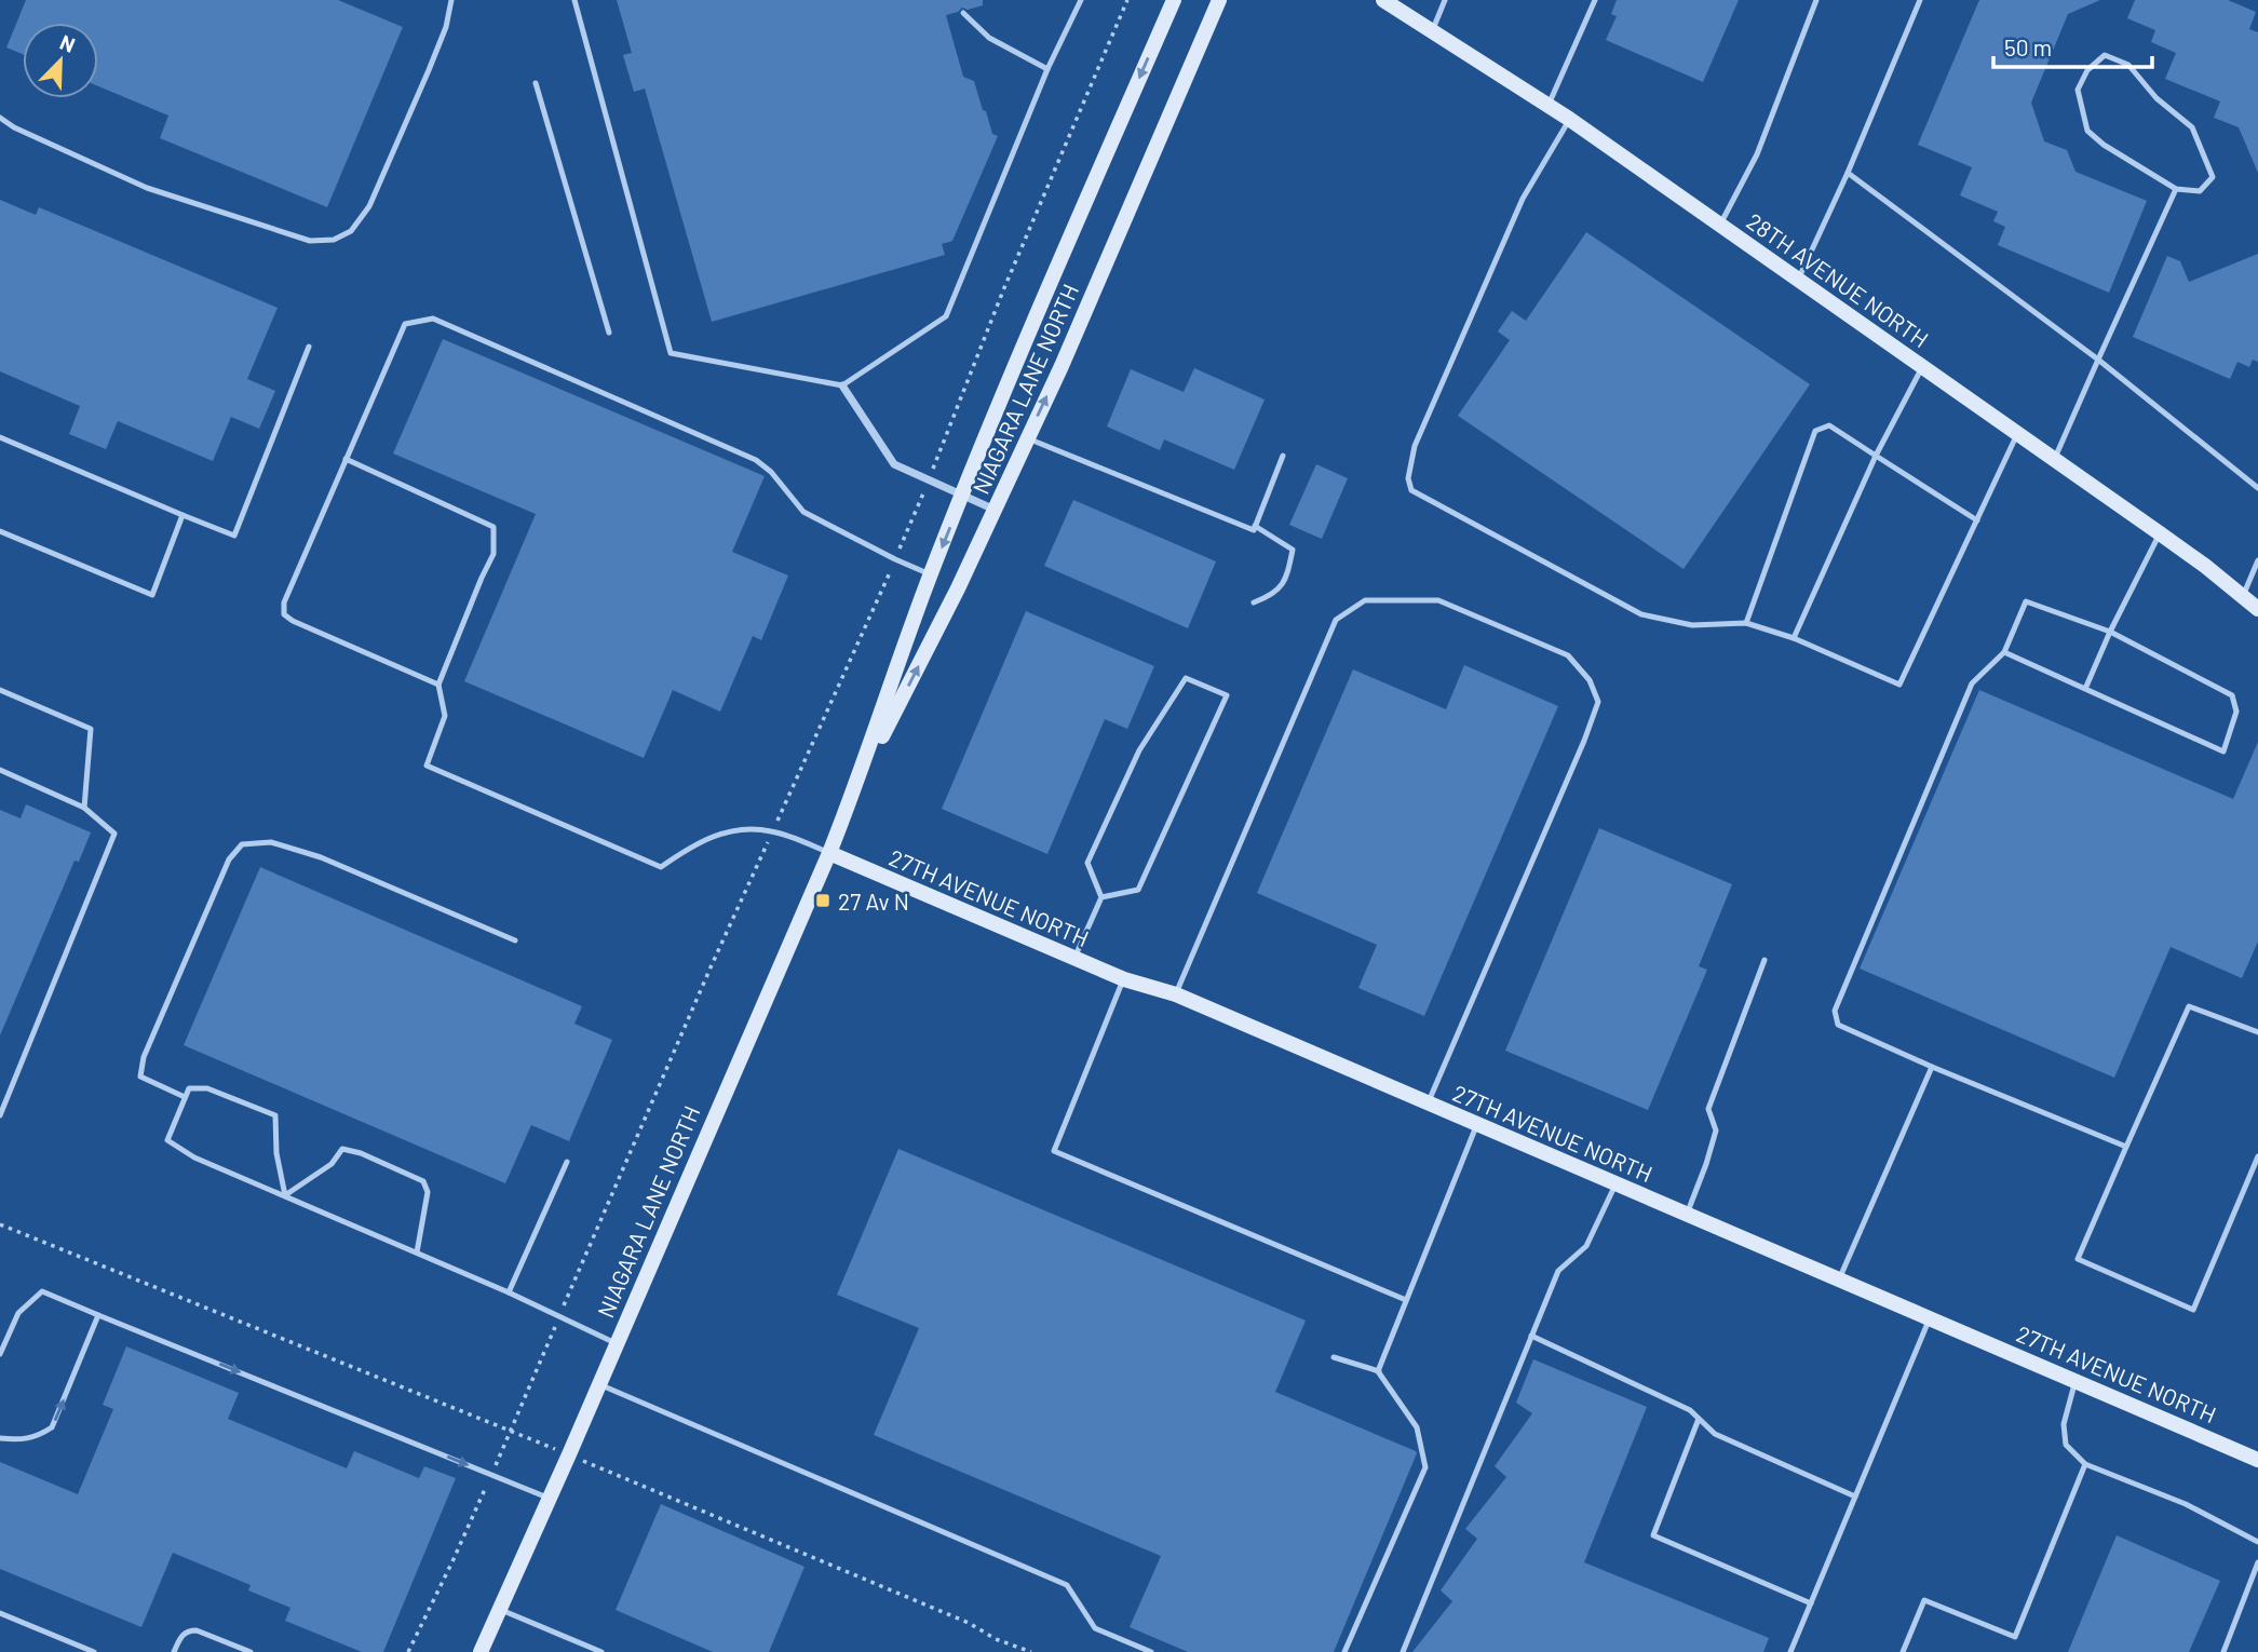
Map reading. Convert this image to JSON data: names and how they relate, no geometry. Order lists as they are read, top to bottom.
{
  "streets": {
    "street": ["28TH AVENUE NORTH", "NIAGARA LANE NORTH", "27TH AVENUE NORTH"]
  },
  "crossings": [
    ["NIAGARA LANE NORTH", "27TH AVENUE NORTH"]
  ],
  "places": {
    "transit": ["27 Av N"]
  },
  "scale_bar": "50 m",
  "north": "top right"
}
